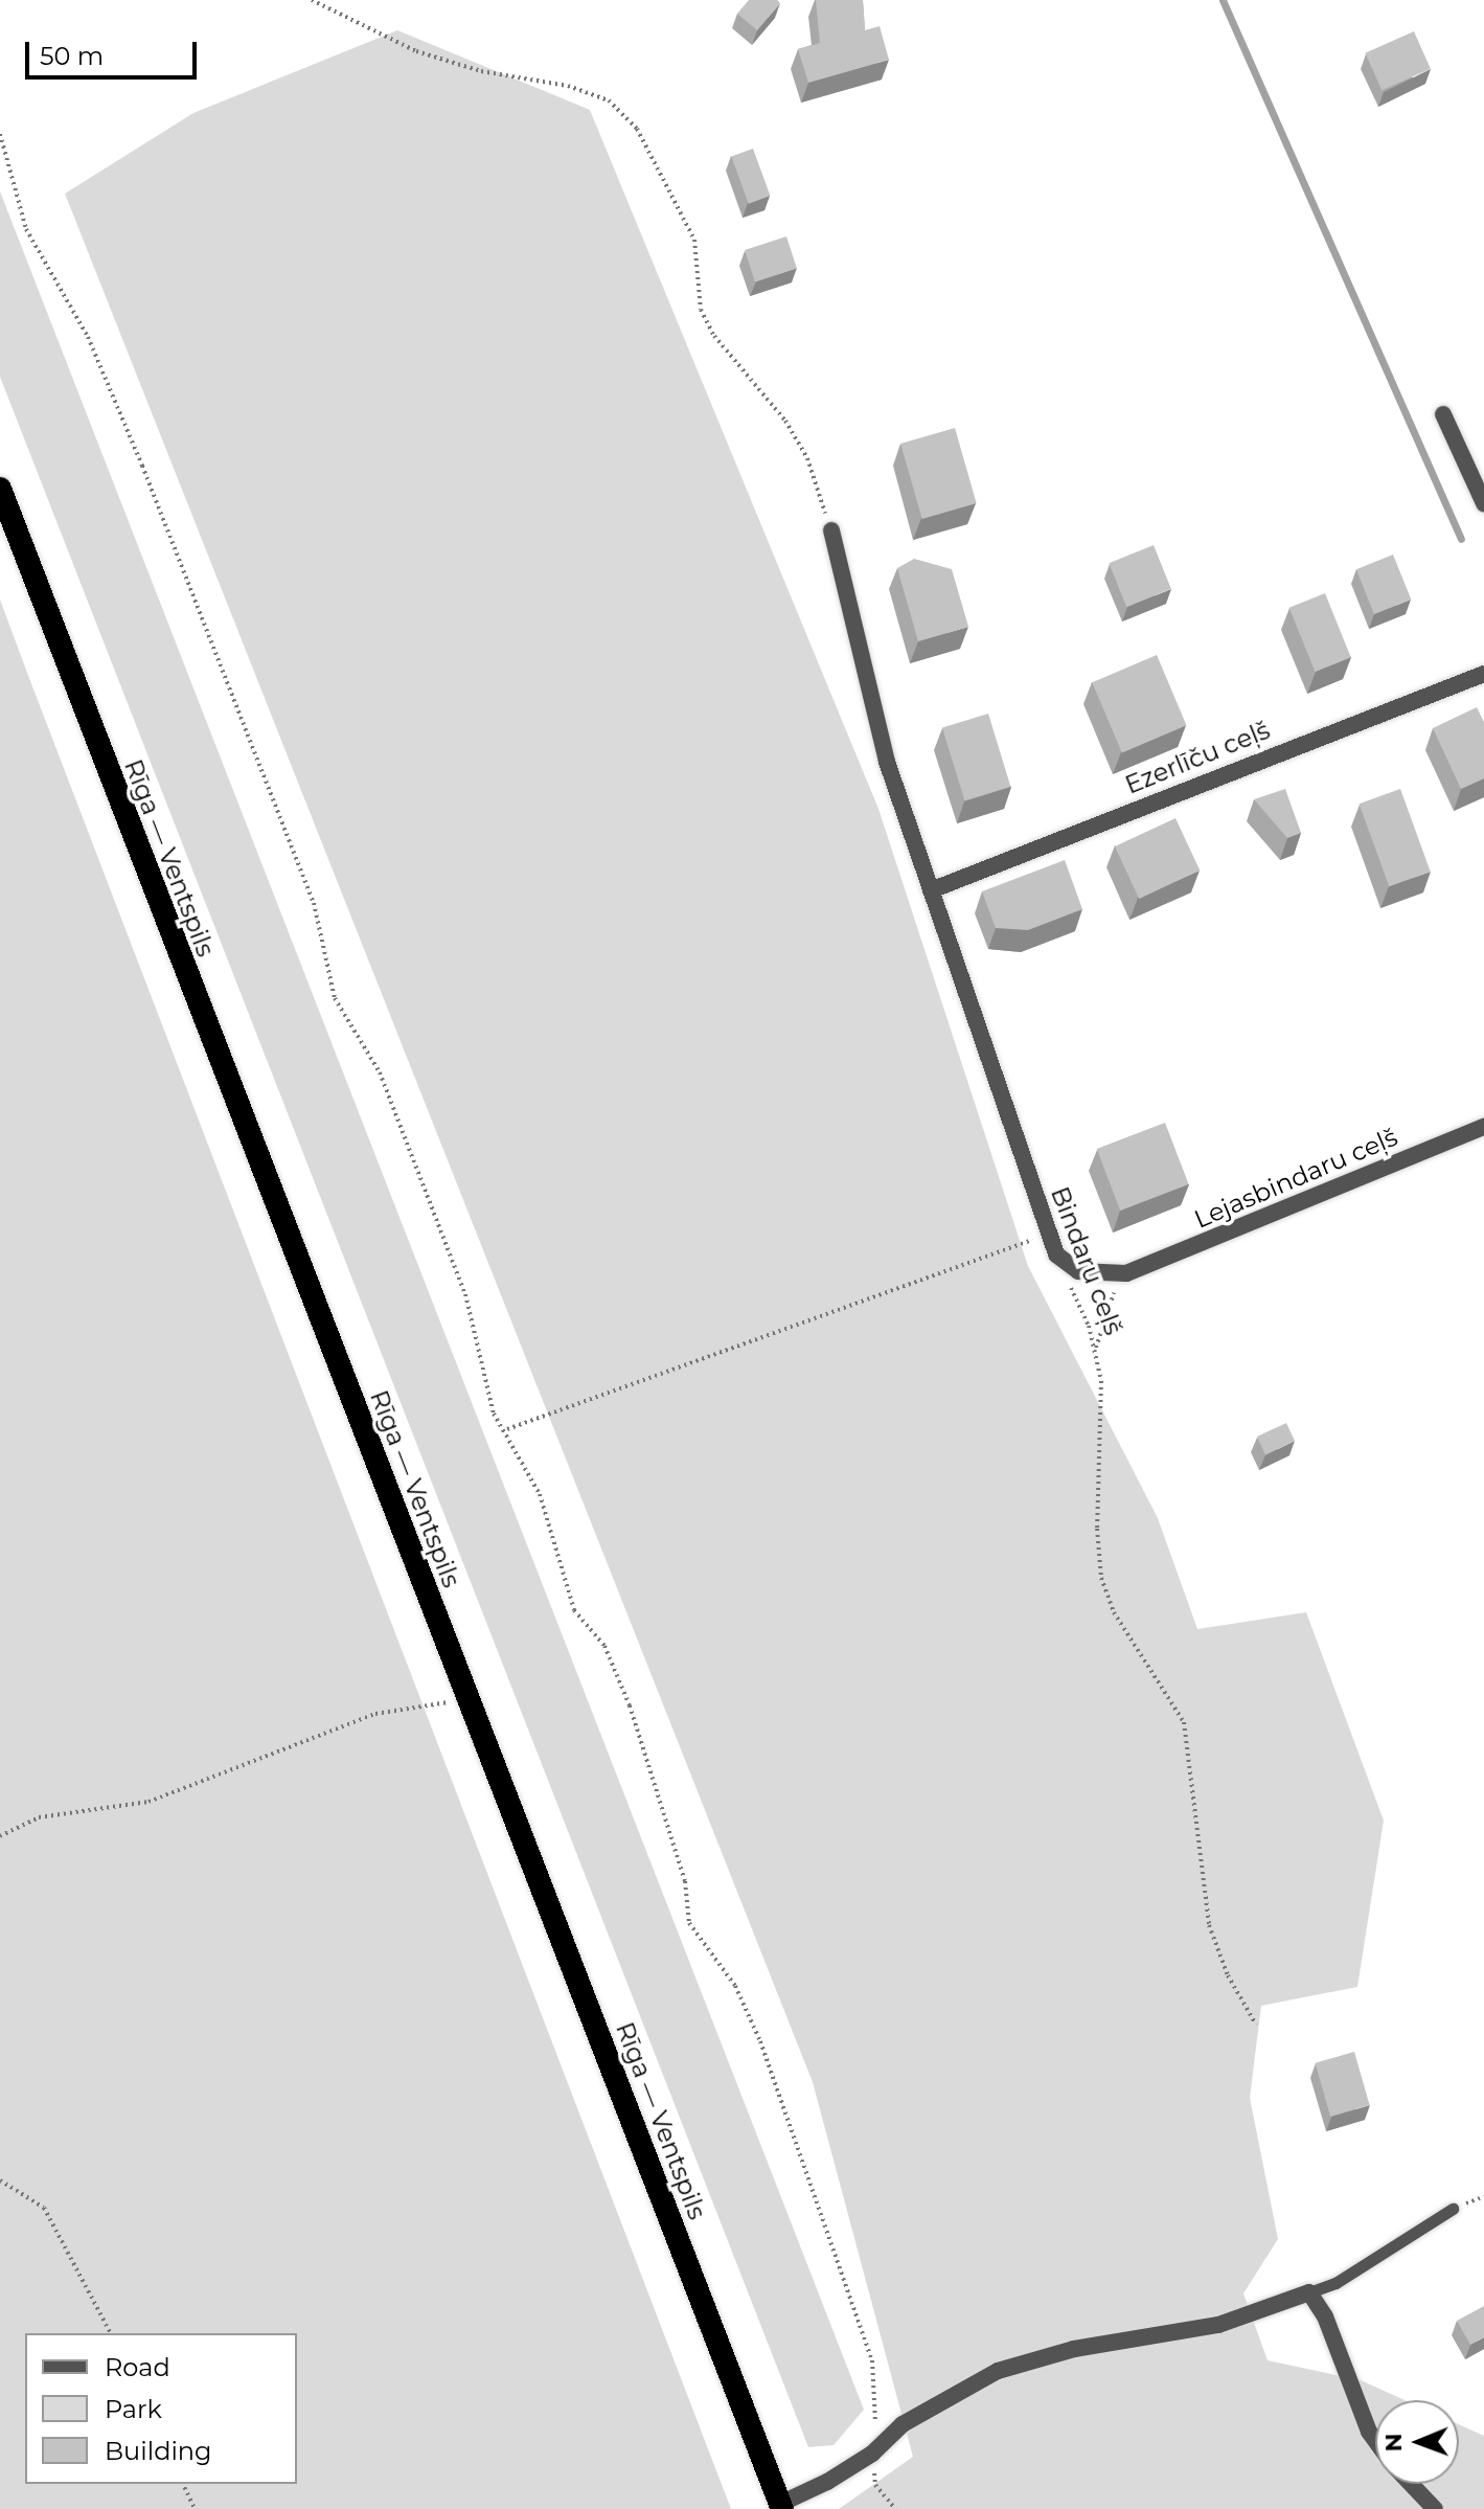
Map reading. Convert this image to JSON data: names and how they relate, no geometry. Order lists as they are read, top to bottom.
{
  "streets": {
    "highway": ["Rīga — Ventspils"],
    "street": ["Ezerlīču ceļš", "Lejasbindaru ceļš", "Bindaru ceļš"]
  },
  "crossings": [
    ["Ezerlīču ceļš", "Bindaru ceļš"],
    ["Lejasbindaru ceļš", "Bindaru ceļš"]
  ],
  "legend": ["Road", "Park", "Building"],
  "scale_bar": "50 m",
  "north": "left"
}
